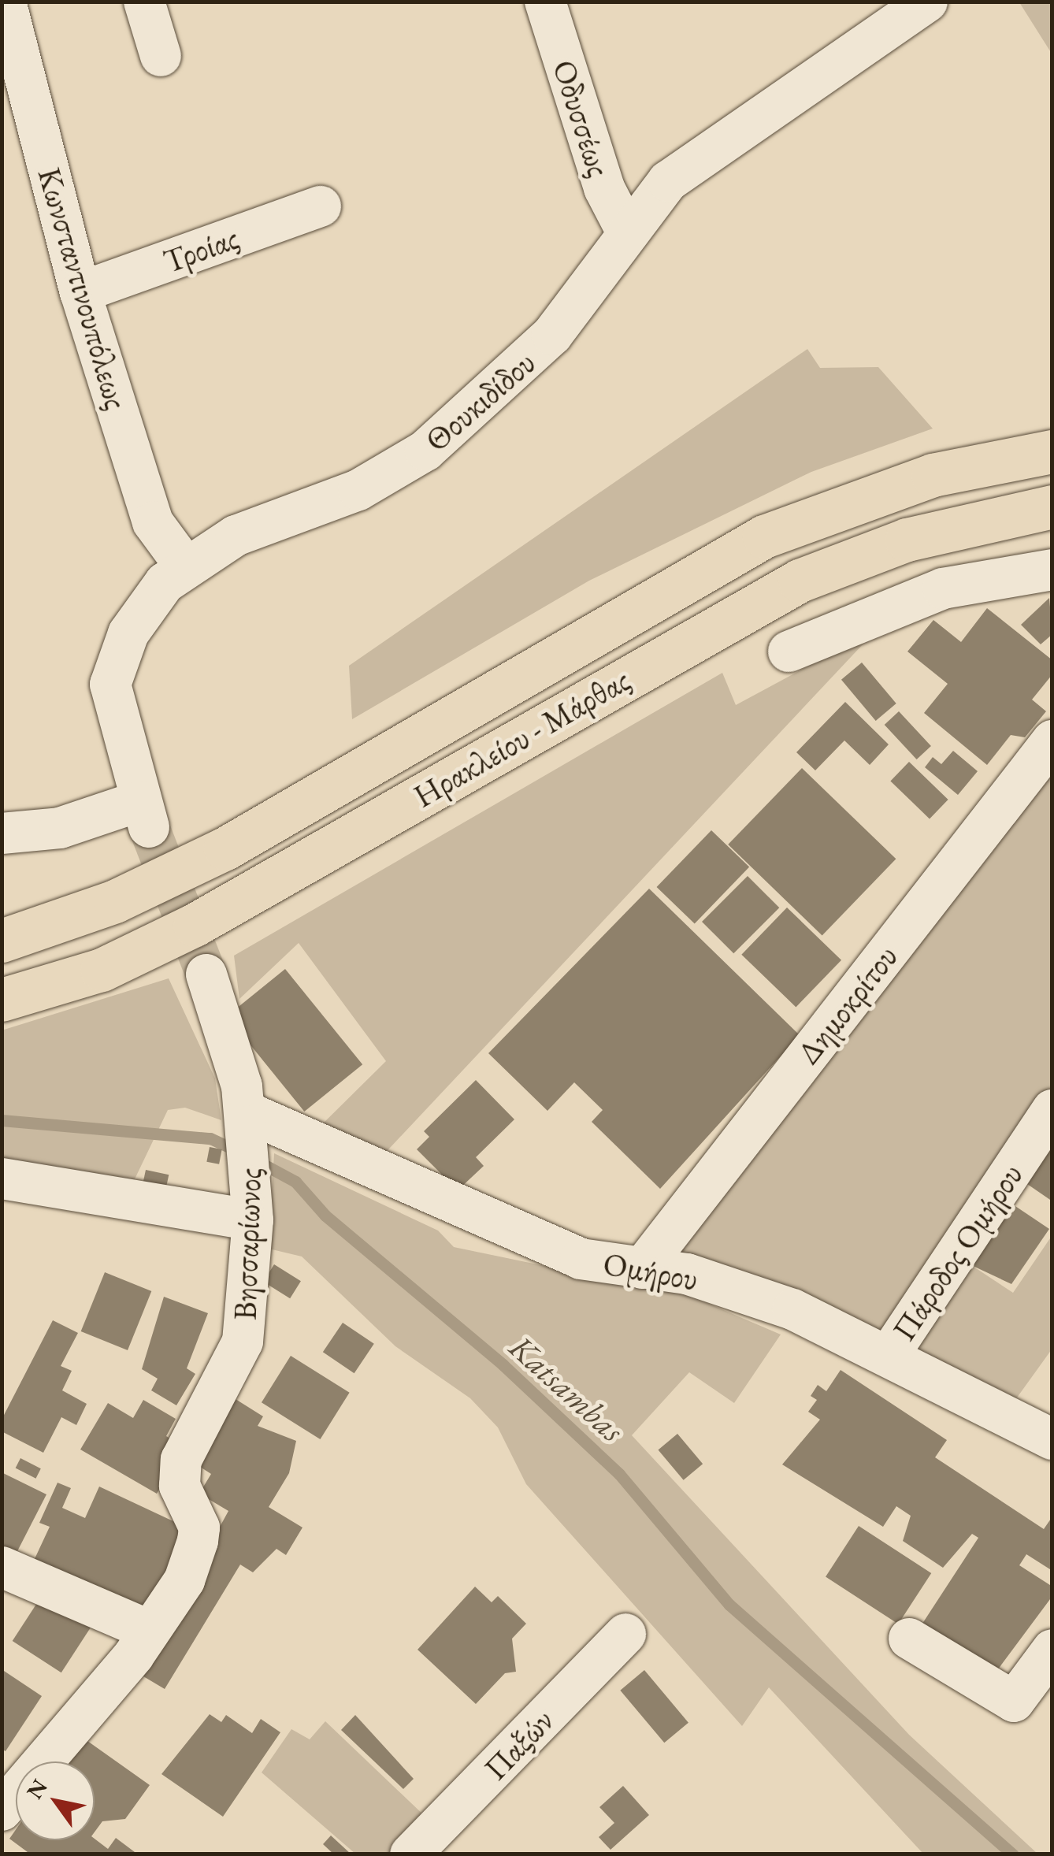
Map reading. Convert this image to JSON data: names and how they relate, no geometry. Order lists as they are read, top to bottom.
{
  "streets": {
    "main road": ["Ηρακλείου - Μάρθας"],
    "street": [
      "Οδυσσέως",
      "Τροίας",
      "Κωνσταντινουπόλεως",
      "Θουκιδίδου",
      "Δημοκρίτου",
      "Βησσαρίωνος",
      "Πάροδος Ομήρου",
      "Ομήρου",
      "Παξών"
    ]
  },
  "crossings": [
    ["Οδυσσέως", "Θουκιδίδου"],
    ["Τροίας", "Κωνσταντινουπόλεως"],
    ["Κωνσταντινουπόλεως", "Θουκιδίδου"],
    ["Δημοκρίτου", "Ομήρου"],
    ["Βησσαρίωνος", "Ομήρου"],
    ["Πάροδος Ομήρου", "Ομήρου"]
  ],
  "water": ["Katsambas"],
  "north": "top left"
}
